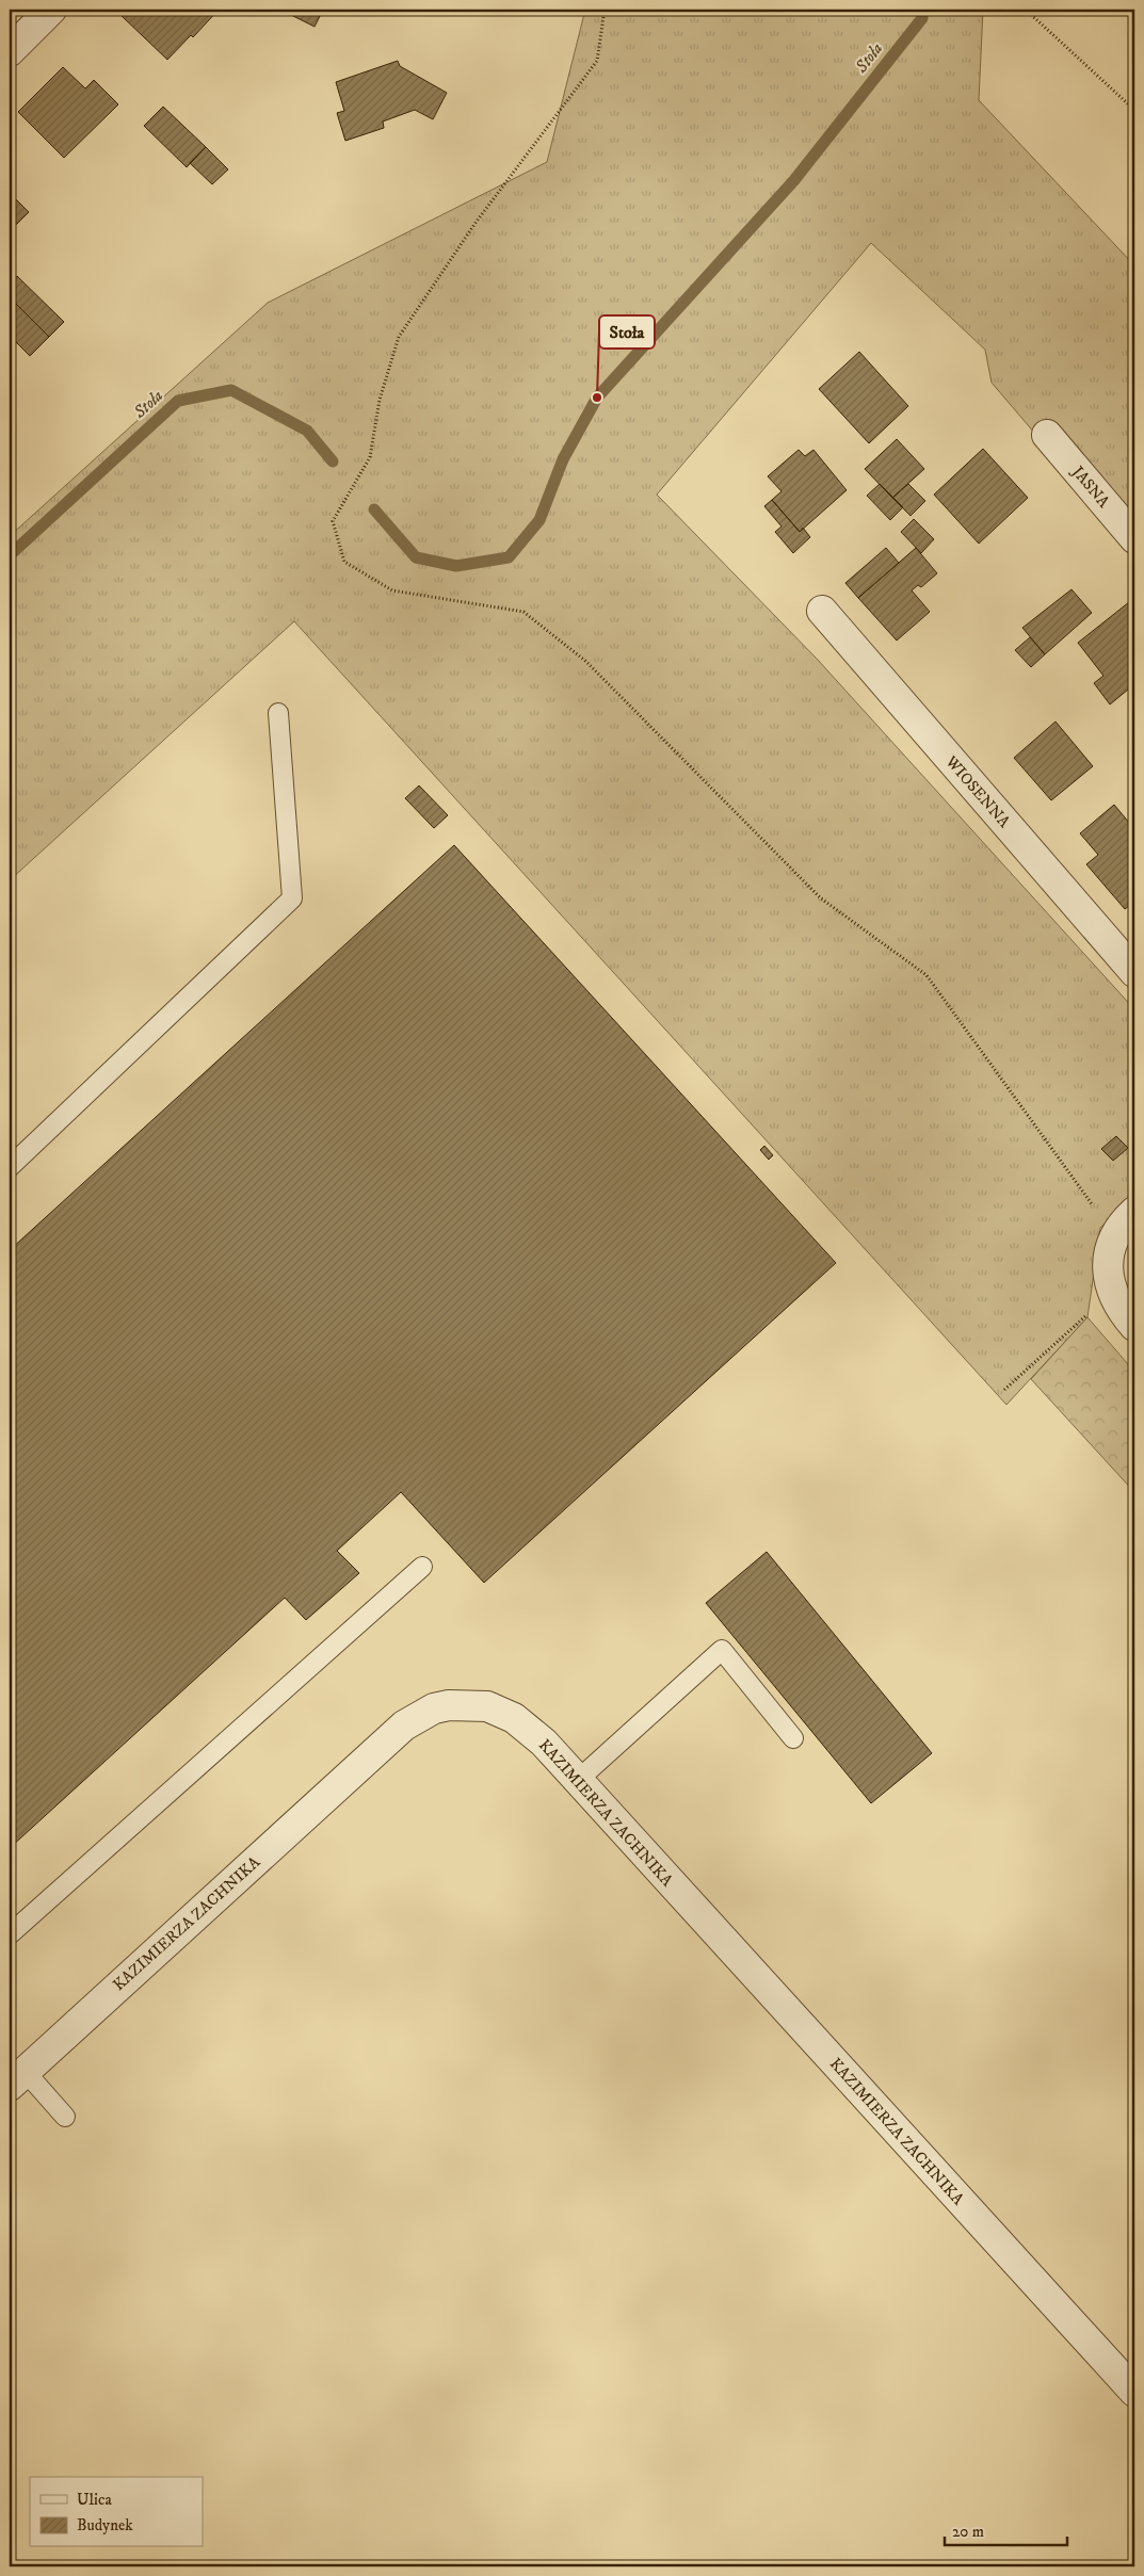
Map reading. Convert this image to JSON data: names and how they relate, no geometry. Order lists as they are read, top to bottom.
{
  "streets": {
    "street": ["JASNA", "WIOSENNA", "KAZIMIERZA ZACHNIKA"]
  },
  "water": ["Stoła"],
  "places": ["Stoła"],
  "legend": ["Ulica", "Budynek"],
  "scale_bar": "20 m"
}
